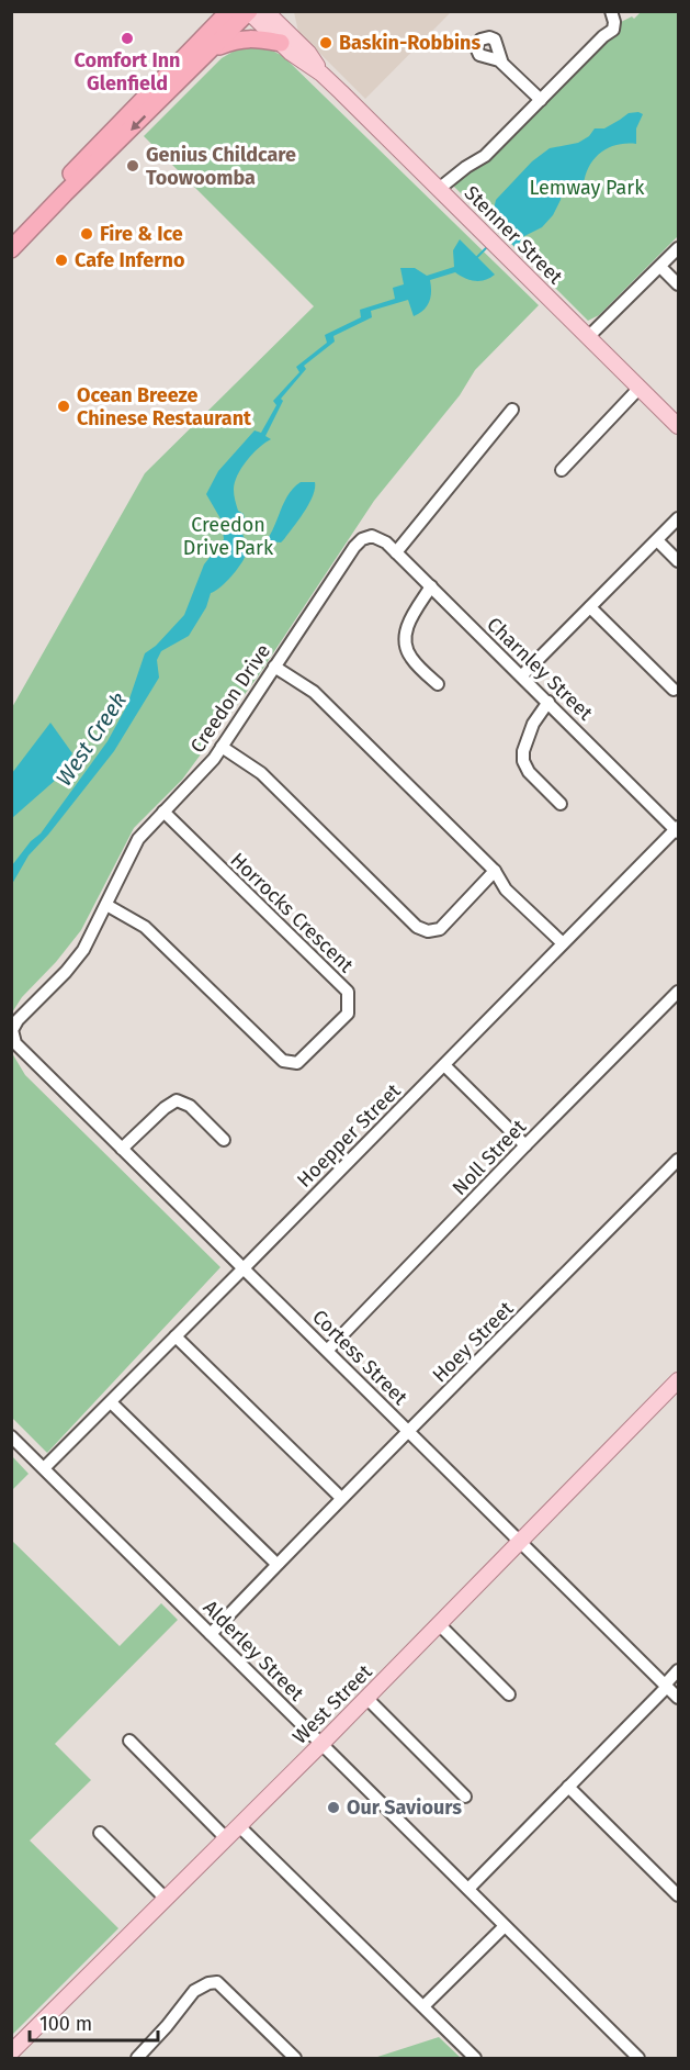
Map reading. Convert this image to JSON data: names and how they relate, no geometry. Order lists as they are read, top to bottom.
{
  "streets": {
    "main road": ["Stenner Street", "West Street"],
    "street": [
      "Charnley Street",
      "Creedon Drive",
      "Horrocks Crescent",
      "Hoepper Street",
      "Noll Street",
      "Hoey Street",
      "Cortess Street",
      "Alderley Street"
    ]
  },
  "crossings": [
    ["Charnley Street", "Creedon Drive"],
    ["Charnley Street", "Hoepper Street"],
    ["Creedon Drive", "Horrocks Crescent"],
    ["Creedon Drive", "Cortess Street"],
    ["Hoepper Street", "Cortess Street"],
    ["Hoepper Street", "Alderley Street"],
    ["Noll Street", "Cortess Street"],
    ["Hoey Street", "Cortess Street"],
    ["Hoey Street", "Alderley Street"],
    ["Cortess Street", "West Street"],
    ["Alderley Street", "West Street"]
  ],
  "water": ["West Creek"],
  "parks": ["Lemway Park", "Creedon Drive Park"],
  "places": [
    "Comfort Inn Glenfield",
    "Baskin-Robbins",
    "Genius Childcare Toowoomba",
    "Fire & Ice",
    "Cafe Inferno",
    "Ocean Breeze Chinese Restaurant",
    "Our Saviours"
  ],
  "scale_bar": "100 m"
}
